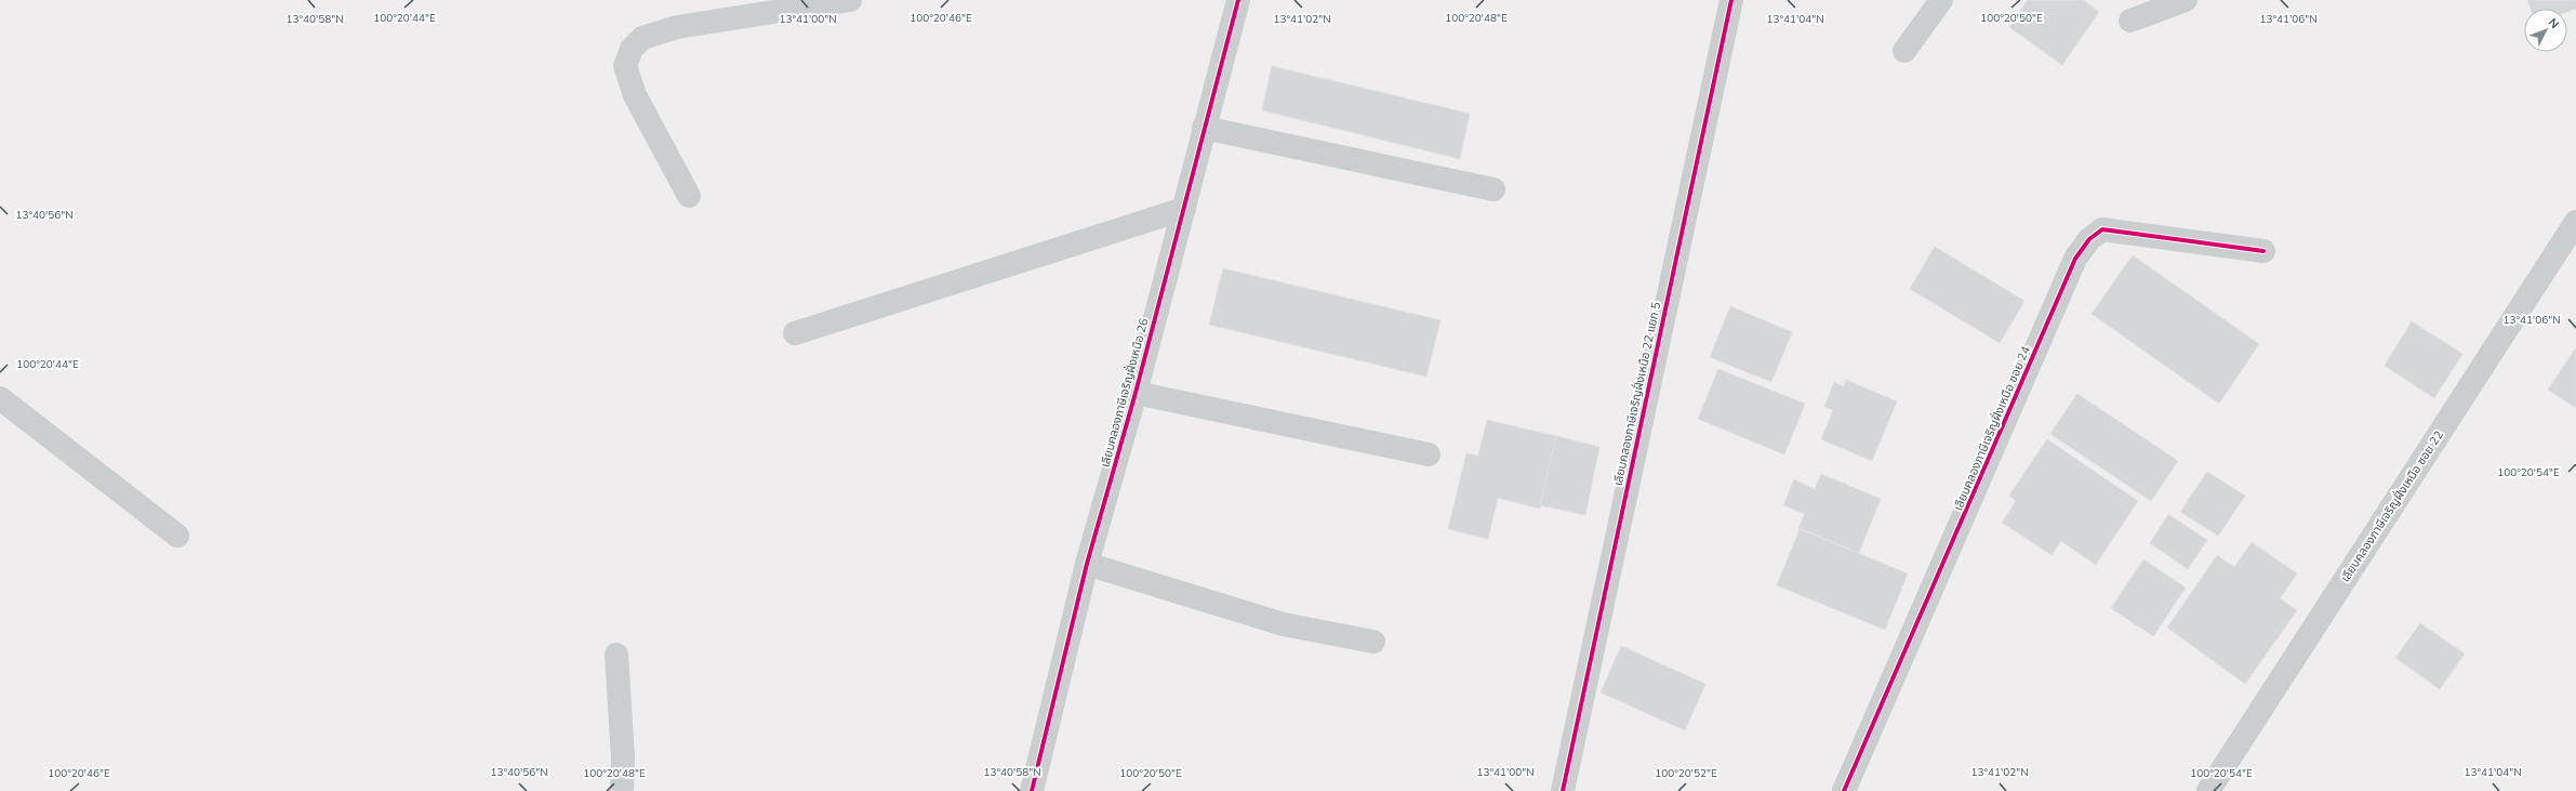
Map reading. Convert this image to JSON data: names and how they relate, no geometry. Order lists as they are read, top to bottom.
{
  "streets": {
    "street": [
      "เลียบคลองภาษีเจริญฝั่งเหนือ 26",
      "เลียบคลองภาษีเจริญฝั่งเหนือ 22 แยก 5",
      "เลียบคลองภาษีเจริญฝั่งเหนือ ซอย 24",
      "เลียบคลองภาษีเจริญฝั่งเหนือ ซอย 22"
    ]
  },
  "north": "top right",
  "coordinates": [
    "100°20'44\"E",
    "100°20'46\"E",
    "100°20'48\"E",
    "100°20'50\"E",
    "13°40'58\"N",
    "13°41'00\"N",
    "13°41'04\"N",
    "13°41'02\"N",
    "13°41'06\"N",
    "13°40'56\"N",
    "100°20'54\"E",
    "100°20'52\"E"
  ]
}
